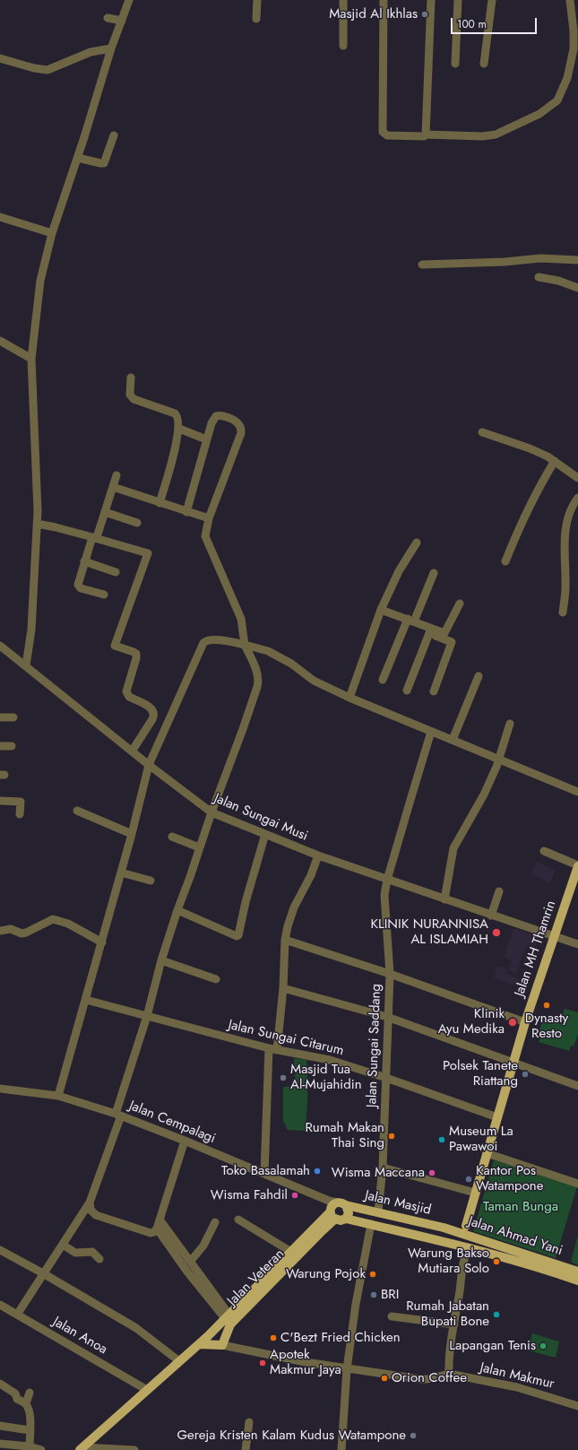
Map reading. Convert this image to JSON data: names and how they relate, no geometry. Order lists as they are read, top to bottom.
{
  "streets": {
    "main road": [
      "Jalan MH Thamrin",
      "Jalan Masjid",
      "Jalan Ahmad Yani",
      "Jalan Veteran"
    ],
    "street": [
      "Jalan Sungai Musi",
      "Jalan Sungai Citarum",
      "Jalan Sungai Saddang",
      "Jalan Cempalagi",
      "Jalan Anoa",
      "Jalan Makmur"
    ]
  },
  "crossings": [
    ["Jalan Sungai Musi", "Jalan MH Thamrin"],
    ["Jalan Sungai Musi", "Jalan Sungai Saddang"],
    ["Jalan MH Thamrin", "Jalan Sungai Citarum"],
    ["Jalan Sungai Citarum", "Jalan Sungai Saddang"],
    ["Jalan Sungai Saddang", "Jalan Masjid"],
    ["Jalan Cempalagi", "Jalan Masjid"],
    ["Jalan Cempalagi", "Jalan Veteran"],
    ["Jalan Masjid", "Jalan Ahmad Yani"],
    ["Jalan Masjid", "Jalan Veteran"],
    ["Jalan Veteran", "Jalan Anoa"]
  ],
  "parks": ["Taman Bunga"],
  "places": [
    "Masjid Al Ikhlas",
    "KLINIK NURANNISA AL ISLAMIAH",
    "Dynasty Resto",
    "Klinik Ayu Medika",
    "Polsek Tanete Riattang",
    "Masjid Tua Al-Mujahidin",
    "Rumah Makan Thai Sing",
    "Museum La Pawawoi",
    "Toko Basalamah",
    "Wisma Maccana",
    "Kantor Pos Watampone",
    "Wisma Fahdil",
    "Warung Bakso Mutiara Solo",
    "Warung Pojok",
    "BRI",
    "Rumah Jabatan Bupati Bone",
    "C'Bezt Fried Chicken",
    "Lapangan Tenis",
    "Apotek Makmur Jaya",
    "Orion Coffee",
    "Gereja Kristen Kalam Kudus Watampone"
  ],
  "scale_bar": "100 m"
}
